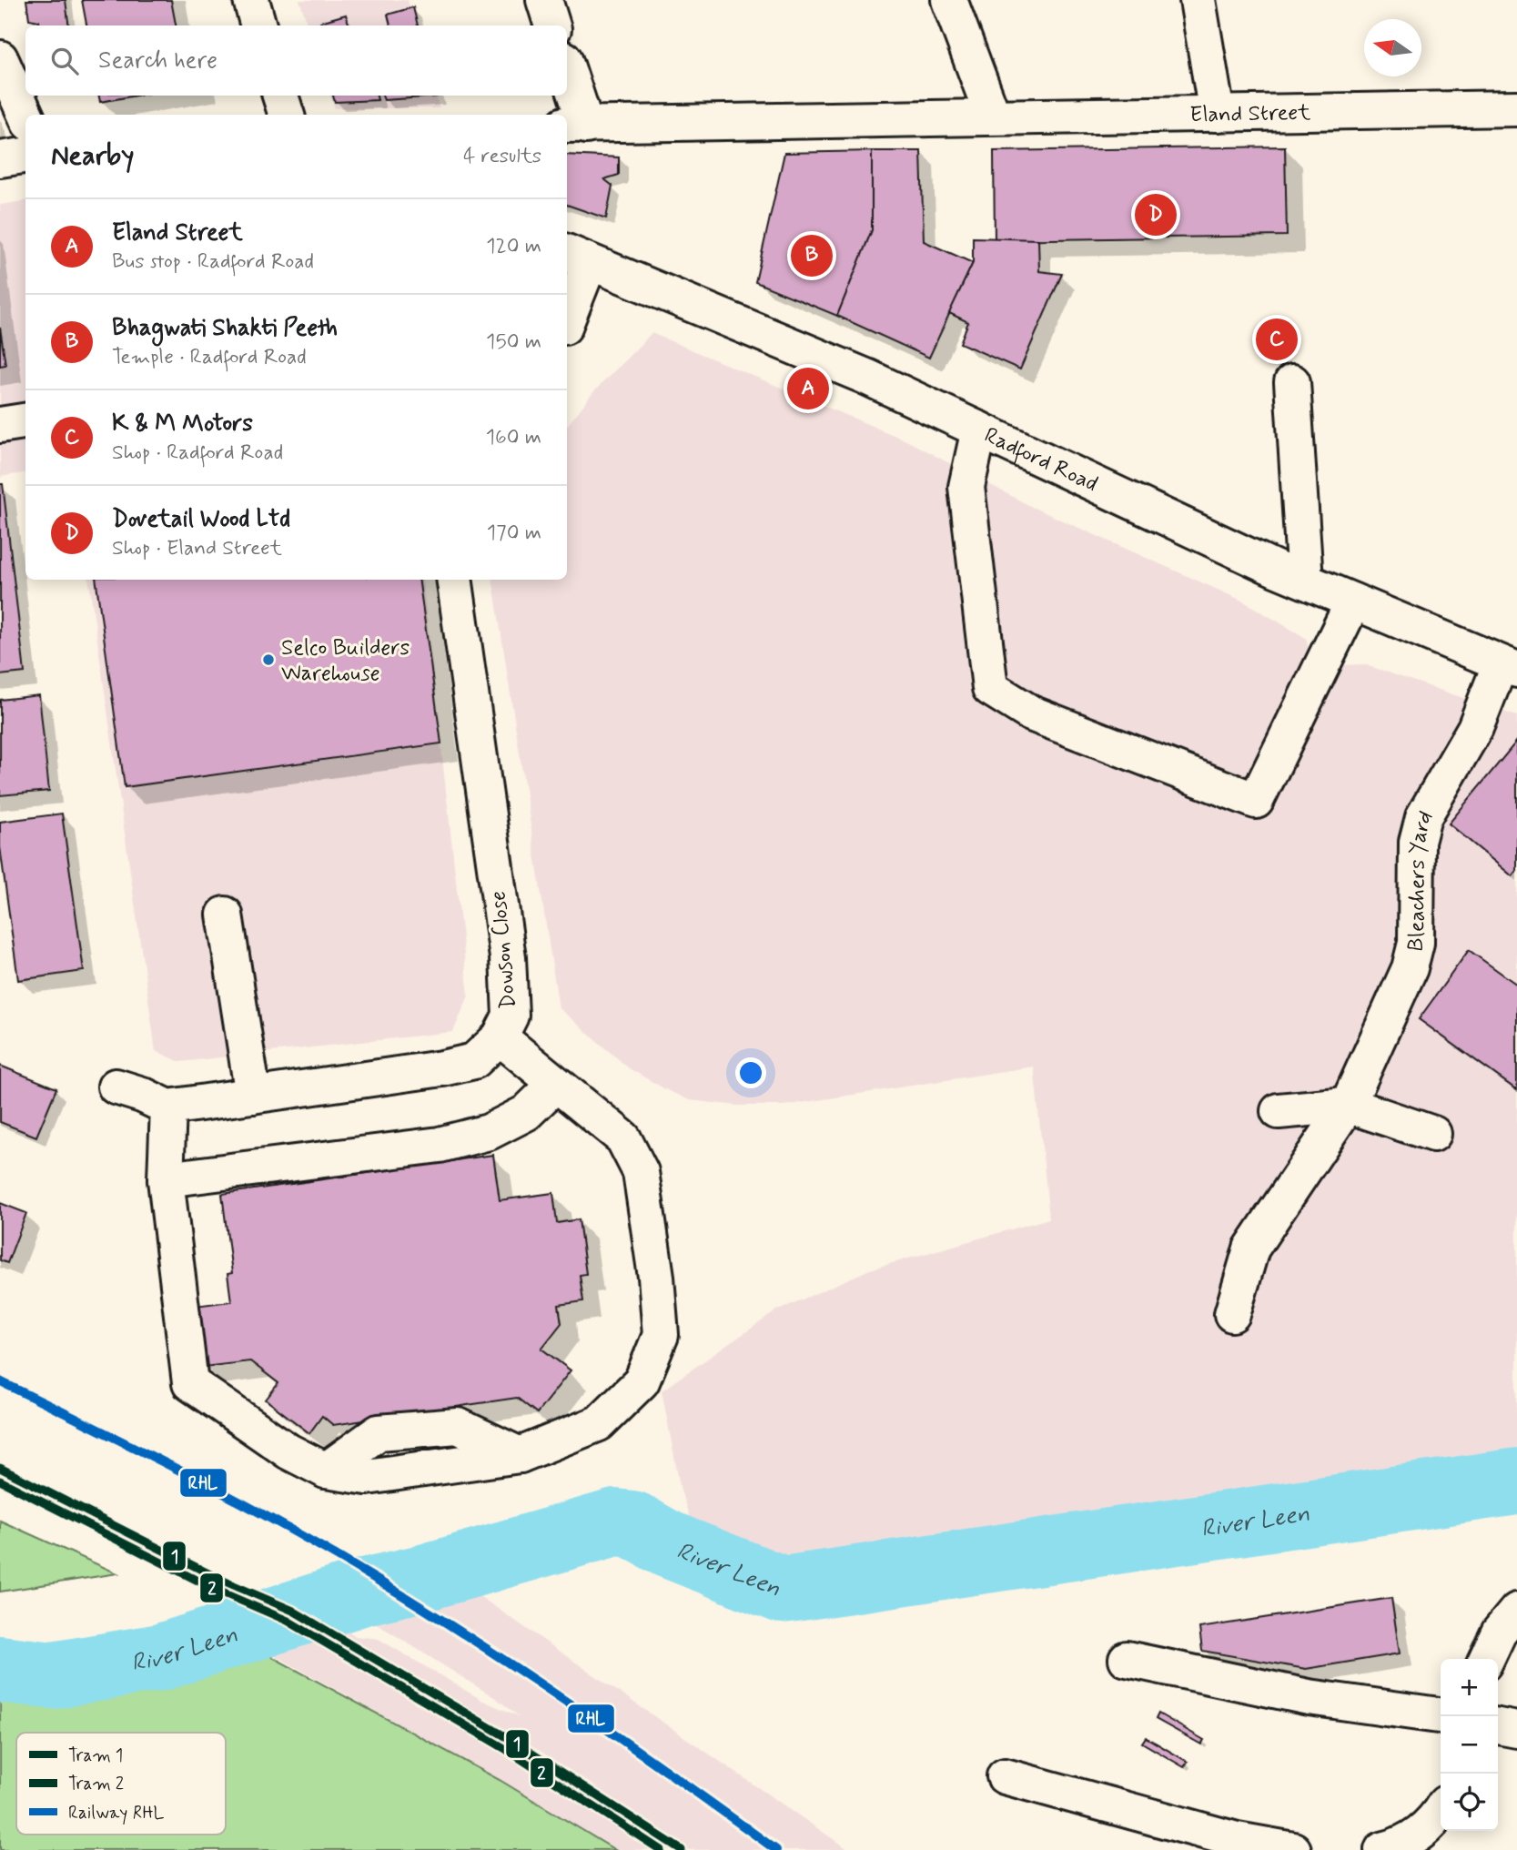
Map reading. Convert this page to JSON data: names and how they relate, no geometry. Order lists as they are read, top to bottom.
{
  "streets": {
    "street": [
      "Eland Street",
      "Radford Road",
      "Bleachers Yard",
      "Dowson Close"
    ]
  },
  "crossings": [
    ["Radford Road", "Bleachers Yard"]
  ],
  "water": ["River Leen"],
  "places": ["Selco Builders Warehouse"],
  "lines": ["rail line RHL", "tram line 1", "tram line 2"],
  "legend": ["Tram 1", "Tram 2", "Railway RHL"],
  "north": "left",
  "page": {
    "search": "Search here",
    "heading": ["Nearby", "4 results"],
    "pins": [
      "D",
      "B",
      "C",
      "A"
    ],
    "list": [
      {
        "mark": "A",
        "name": "Eland Street",
        "note": "Bus stop · Radford Road",
        "value": "120 m"
      },
      {
        "mark": "B",
        "name": "Bhagwati Shakti Peeth",
        "note": "Temple · Radford Road",
        "value": "150 m"
      },
      {
        "mark": "C",
        "name": "K & M Motors",
        "note": "Shop · Radford Road",
        "value": "160 m"
      },
      {
        "mark": "D",
        "name": "Dovetail Wood Ltd",
        "note": "Shop · Eland Street",
        "value": "170 m"
      }
    ],
    "map_buttons": ["+", "−"]
  }
}
